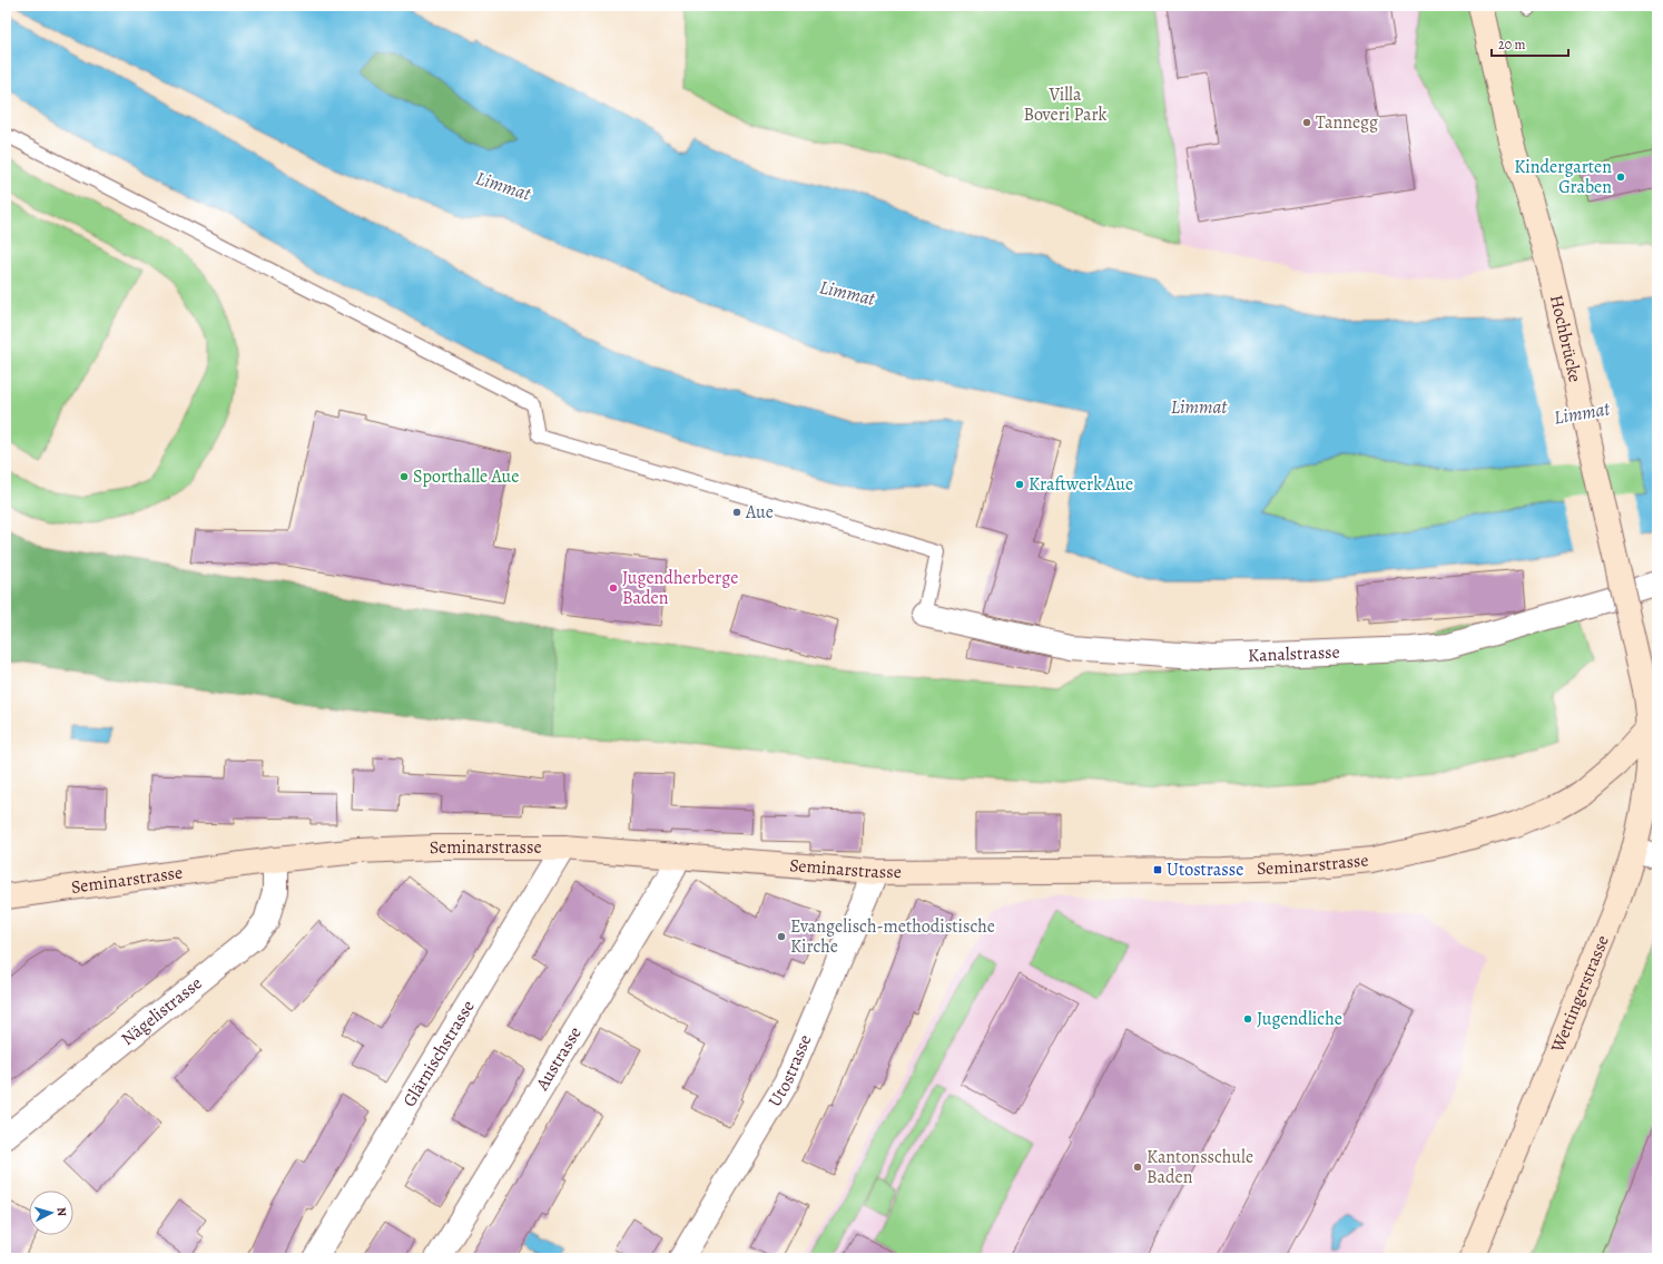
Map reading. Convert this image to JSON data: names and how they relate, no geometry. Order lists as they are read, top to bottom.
{
  "streets": {
    "main road": ["Hochbrücke", "Seminarstrasse", "Wettingerstrasse"],
    "street": [
      "Kanalstrasse",
      "Nägelistrasse",
      "Glärnischstrasse",
      "Austrasse",
      "Utostrasse"
    ]
  },
  "crossings": [
    ["Hochbrücke", "Seminarstrasse"],
    ["Hochbrücke", "Wettingerstrasse"],
    ["Seminarstrasse", "Wettingerstrasse"],
    ["Seminarstrasse", "Nägelistrasse"],
    ["Seminarstrasse", "Glärnischstrasse"],
    ["Seminarstrasse", "Austrasse"],
    ["Seminarstrasse", "Utostrasse"]
  ],
  "water": ["Limmat"],
  "parks": ["Villa Boveri Park"],
  "places": {
    "other": [
      "Tannegg",
      "Kindergarten Graben",
      "Sporthalle Aue",
      "Kraftwerk Aue",
      "Aue",
      "Jugendherberge Baden",
      "Evangelisch-methodistische Kirche",
      "Jugendliche",
      "Kantonsschule Baden"
    ],
    "transit": ["Utostrasse"]
  },
  "scale_bar": "20 m",
  "north": "right"
}
